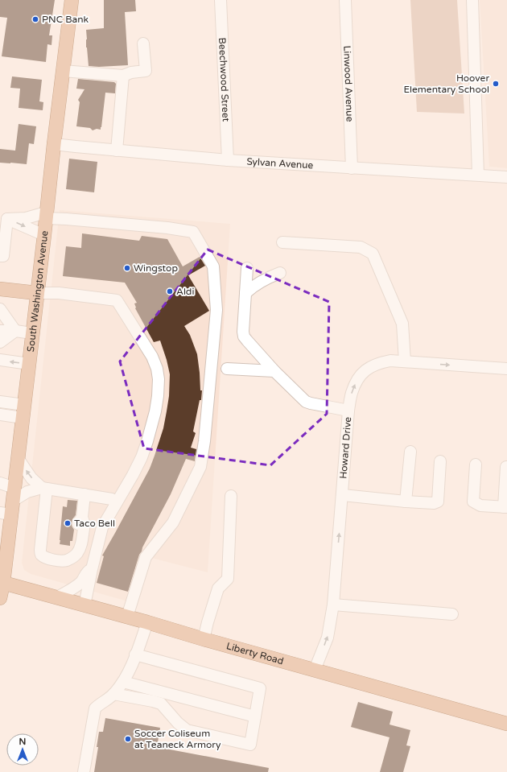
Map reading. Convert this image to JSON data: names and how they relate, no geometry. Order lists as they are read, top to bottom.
{
  "streets": {
    "main road": ["South Washington Avenue", "Liberty Road"],
    "street": [
      "Beechwood Street",
      "Linwood Avenue",
      "Sylvan Avenue",
      "Howard Drive"
    ]
  },
  "crossings": [
    ["Beechwood Street", "Sylvan Avenue"],
    ["Linwood Avenue", "Sylvan Avenue"],
    ["Sylvan Avenue", "South Washington Avenue"],
    ["South Washington Avenue", "Liberty Road"],
    ["Howard Drive", "Liberty Road"]
  ],
  "places": [
    "PNC Bank",
    "Hoover Elementary School",
    "Wingstop",
    "Aldi",
    "Taco Bell",
    "Soccer Coliseum at Teaneck Armory"
  ],
  "north": "top"
}
